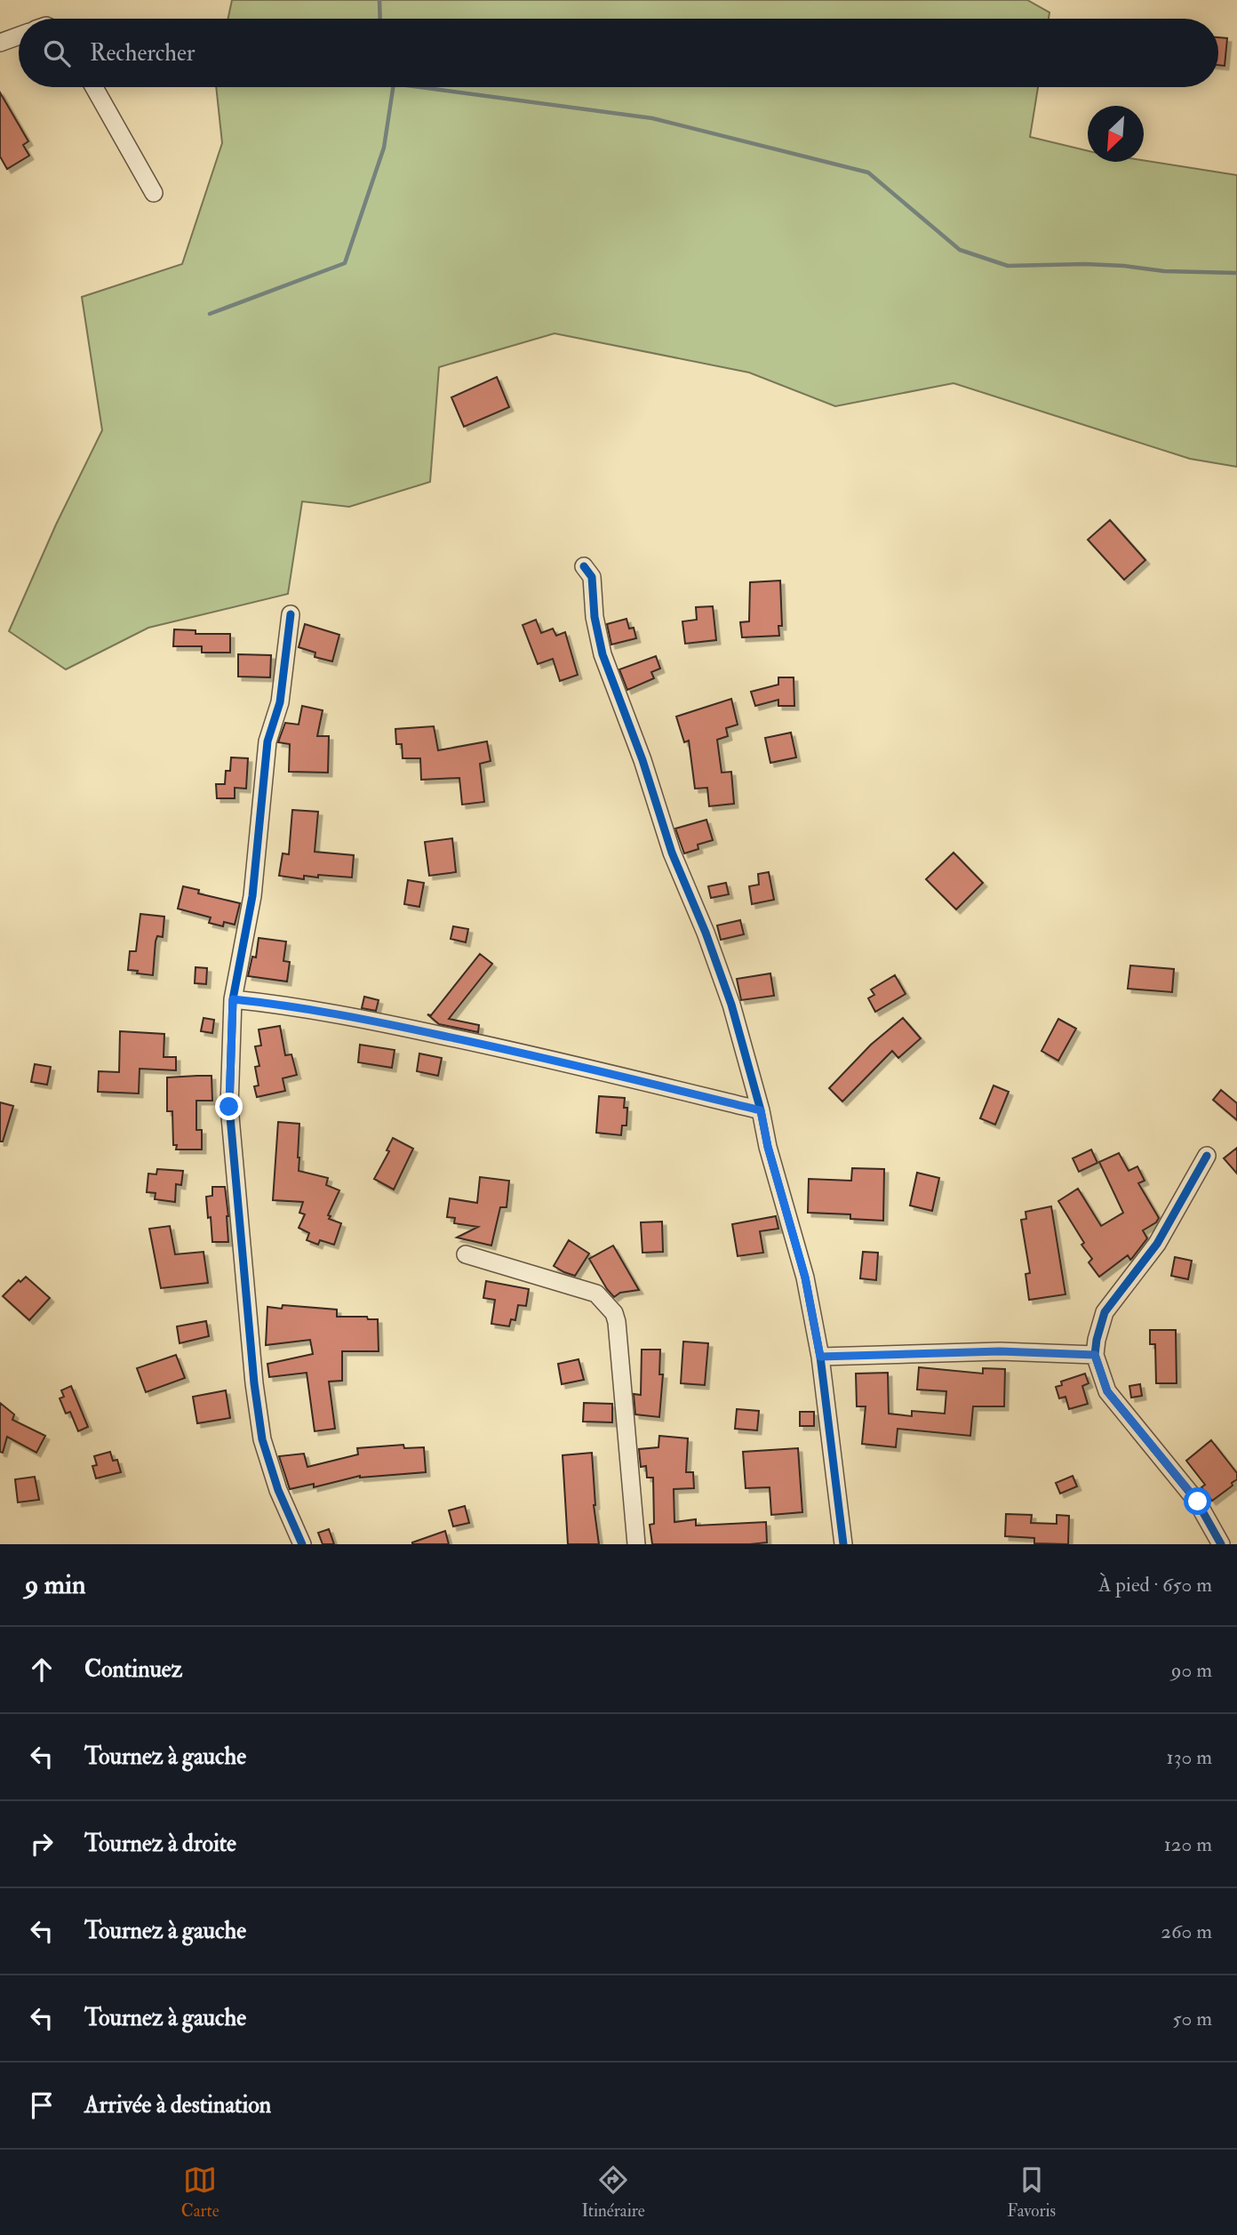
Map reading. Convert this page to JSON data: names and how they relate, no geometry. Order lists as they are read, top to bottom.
{
  "north": "bottom left",
  "page": {
    "search": "Rechercher",
    "heading": ["9 min", "À pied · 650 m"],
    "list": [
      ["Continuez", "90 m"],
      ["Tournez à gauche", "130 m"],
      ["Tournez à droite", "120 m"],
      ["Tournez à gauche", "260 m"],
      ["Tournez à gauche", "50 m"],
      "Arrivée à destination"
    ],
    "nav": ["Carte", "Itinéraire", "Favoris"]
  }
}
